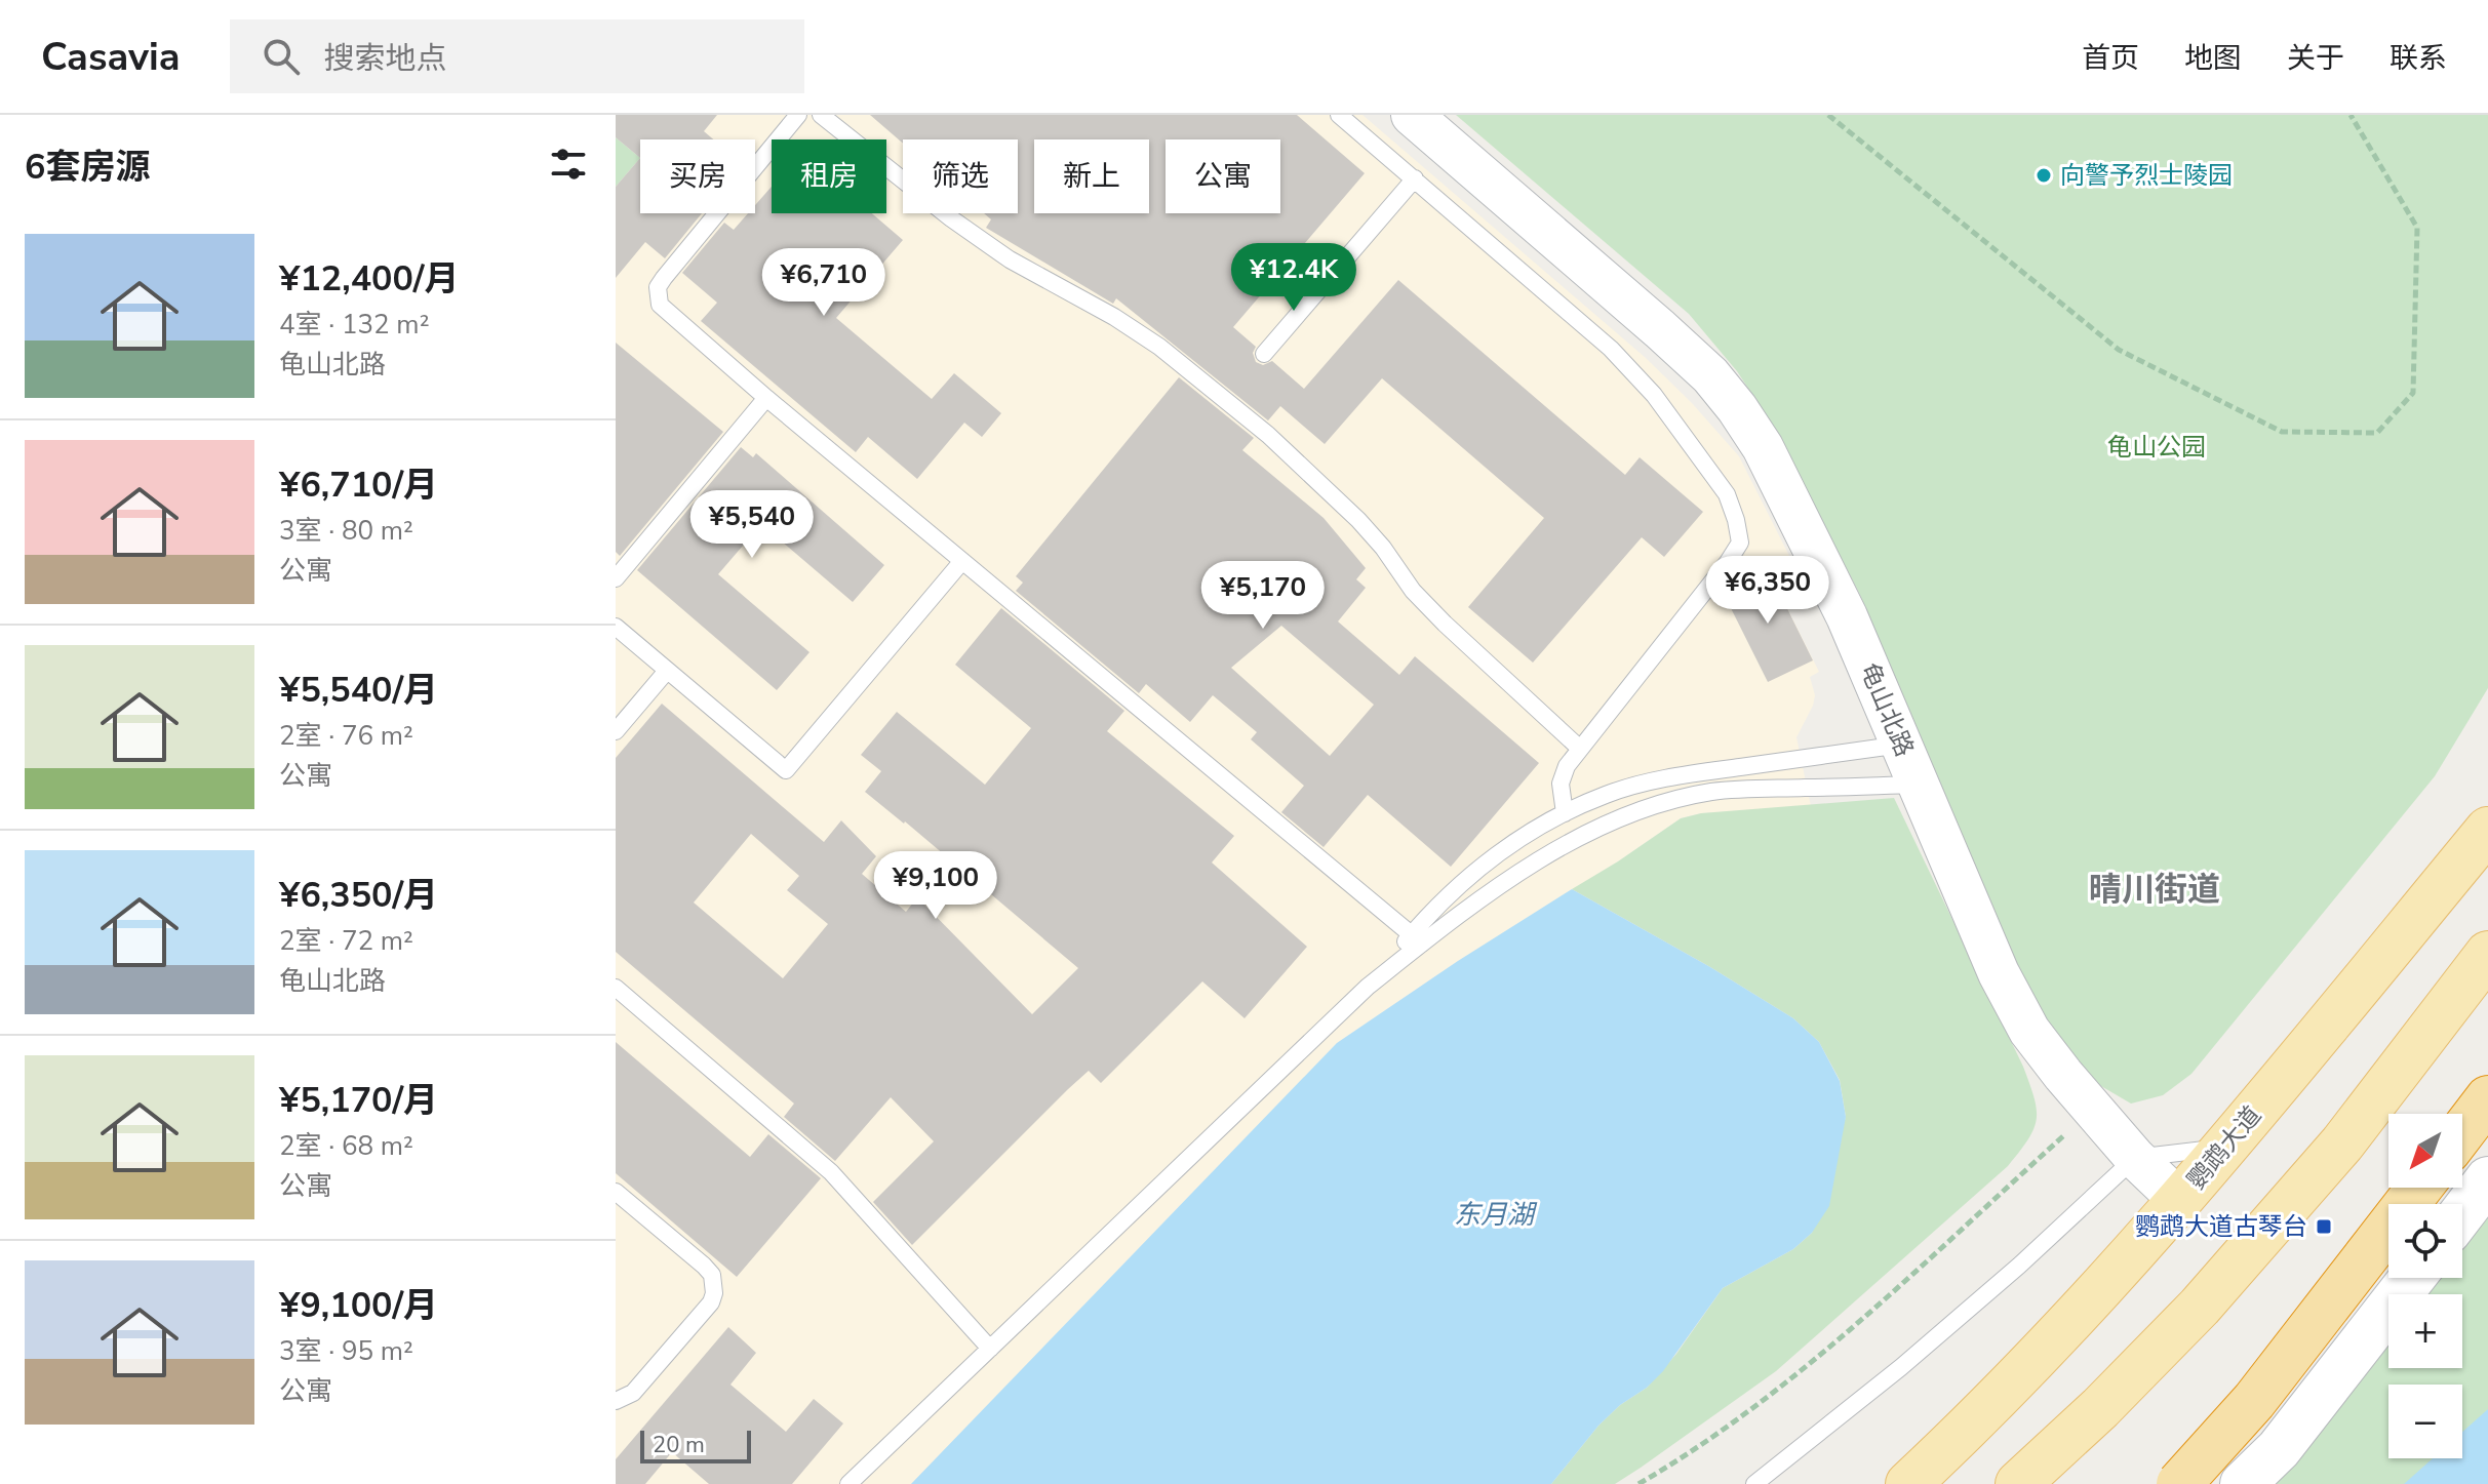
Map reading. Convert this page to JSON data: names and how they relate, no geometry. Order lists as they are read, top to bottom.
{
  "streets": {
    "main road": ["鹦鹉大道"],
    "street": ["龟山北路"]
  },
  "crossings": [
    ["龟山北路", "鹦鹉大道"]
  ],
  "districts": ["晴川街道"],
  "water": ["东月湖"],
  "parks": ["龟山公园"],
  "places": {
    "other": ["向警予烈士陵园"],
    "transit": ["鹦鹉大道古琴台"]
  },
  "scale_bar": "20 m",
  "north": "bottom left",
  "page": {
    "header": "Casavia",
    "search": "搜索地点",
    "nav": [
      "首页",
      "地图",
      "关于",
      "联系"
    ],
    "heading": "6套房源",
    "chip": [
      "买房",
      "租房",
      "筛选",
      "新上",
      "公寓"
    ],
    "list": [
      {
        "name": "¥12,400/月",
        "note": "4室 · 132 m² · 龟山北路"
      },
      {
        "name": "¥6,710/月",
        "note": "3室 · 80 m² · 公寓"
      },
      {
        "name": "¥5,540/月",
        "note": "2室 · 76 m² · 公寓"
      },
      {
        "name": "¥6,350/月",
        "note": "2室 · 72 m² · 龟山北路"
      },
      {
        "name": "¥5,170/月",
        "note": "2室 · 68 m² · 公寓"
      },
      {
        "name": "¥9,100/月",
        "note": "3室 · 95 m² · 公寓"
      }
    ],
    "price": [
      "¥12.4K",
      "¥6,710",
      "¥5,540",
      "¥6,350",
      "¥5,170",
      "¥9,100"
    ],
    "map_buttons": ["+", "−"],
    "scale": "20 m"
  }
}
